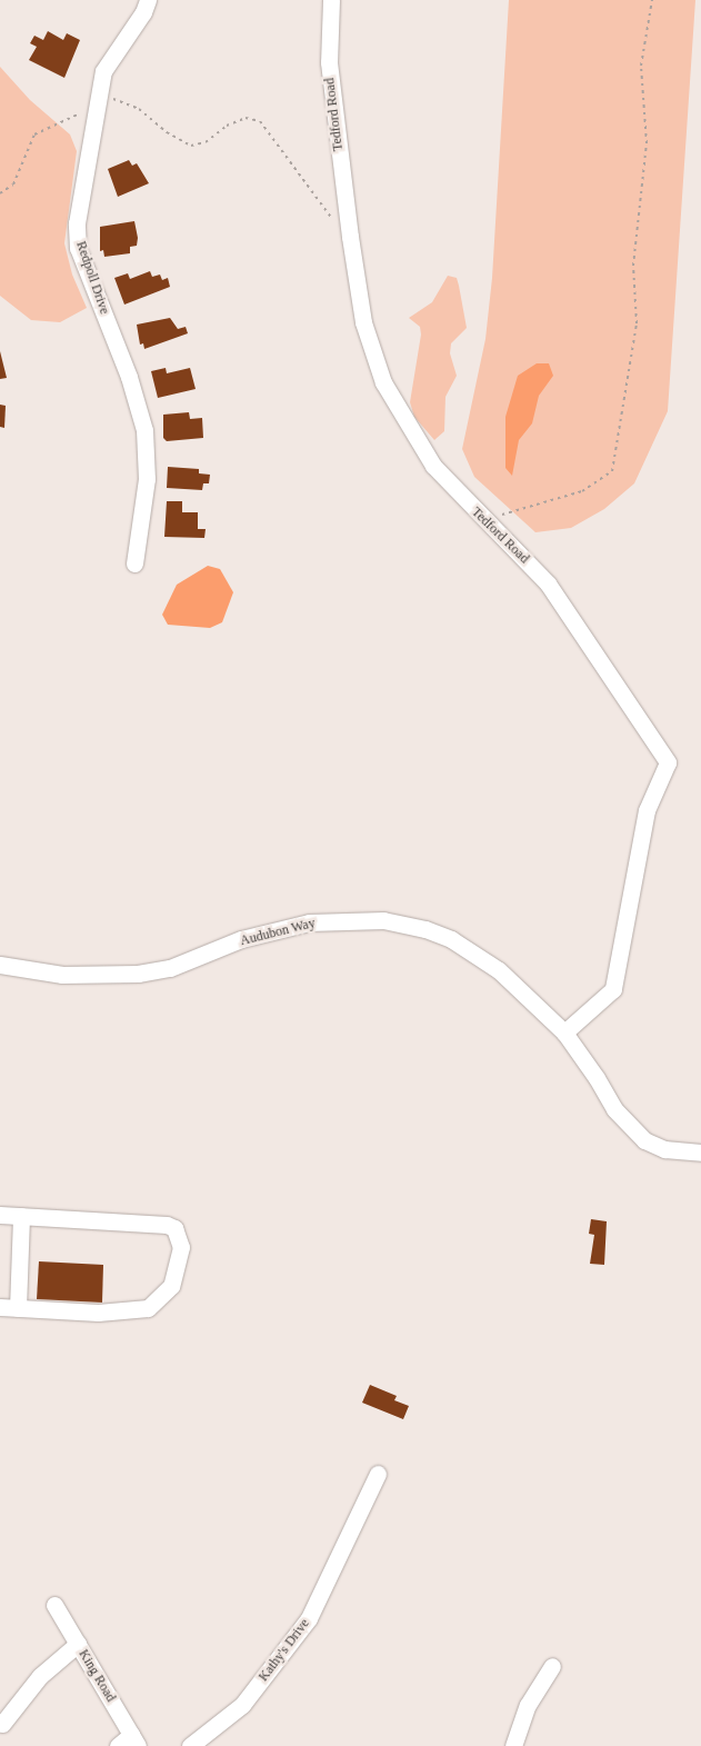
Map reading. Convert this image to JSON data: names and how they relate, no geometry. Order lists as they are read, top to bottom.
{
  "streets": {
    "street": [
      "Tedford Road",
      "Redpoll Drive",
      "Audubon Way",
      "Kathy's Drive",
      "King Road"
    ]
  },
  "crossings": [
    ["Tedford Road", "Audubon Way"]
  ]
}
